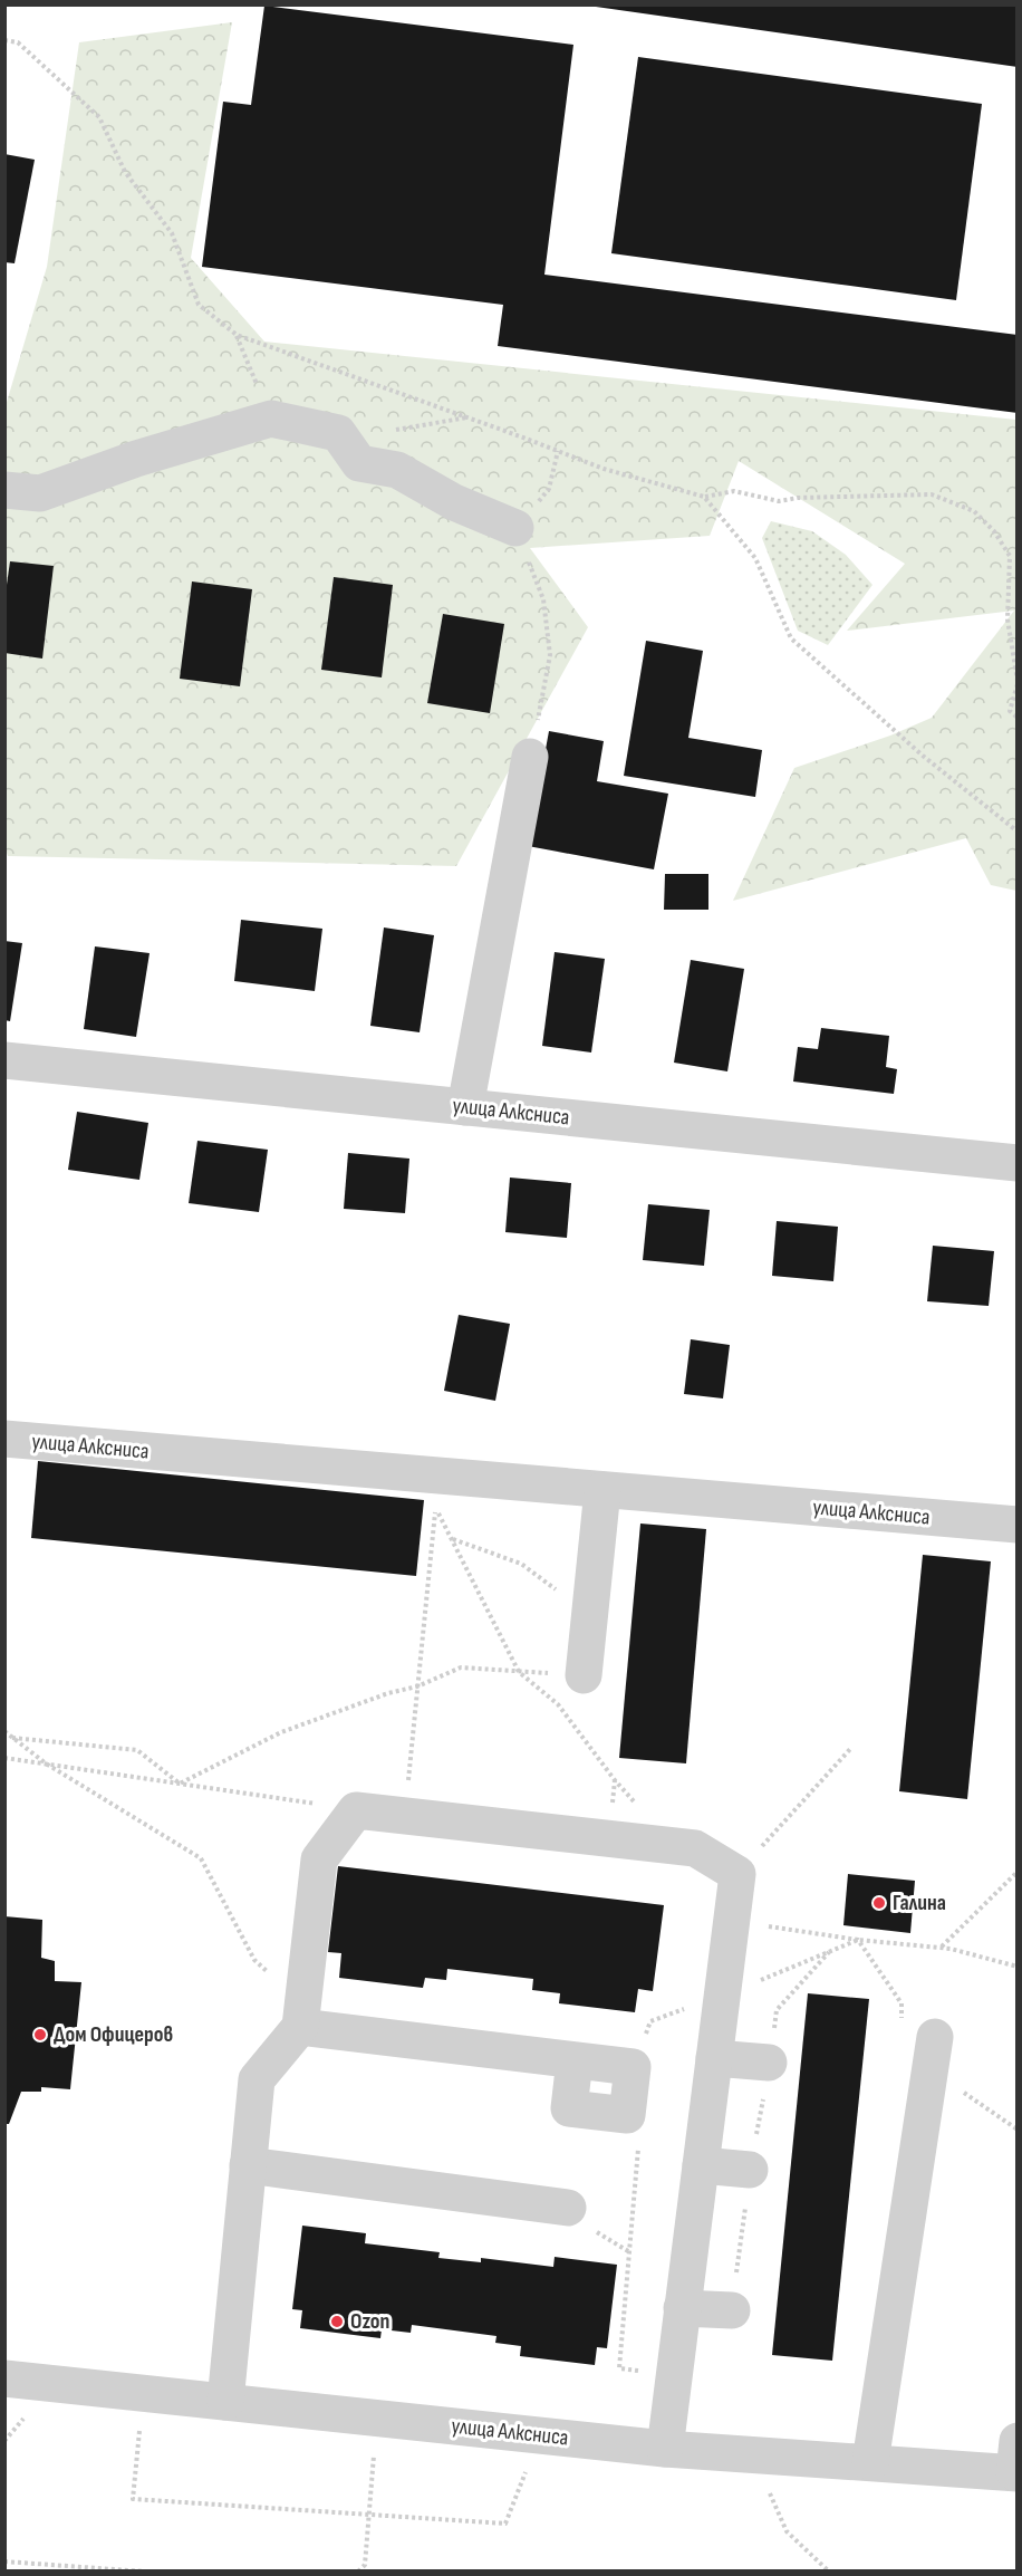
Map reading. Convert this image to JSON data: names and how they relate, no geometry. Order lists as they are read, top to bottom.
{
  "streets": {
    "street": ["улица Алксниса"]
  },
  "places": ["Галина", "Дом Офицеров", "Ozon"]
}
